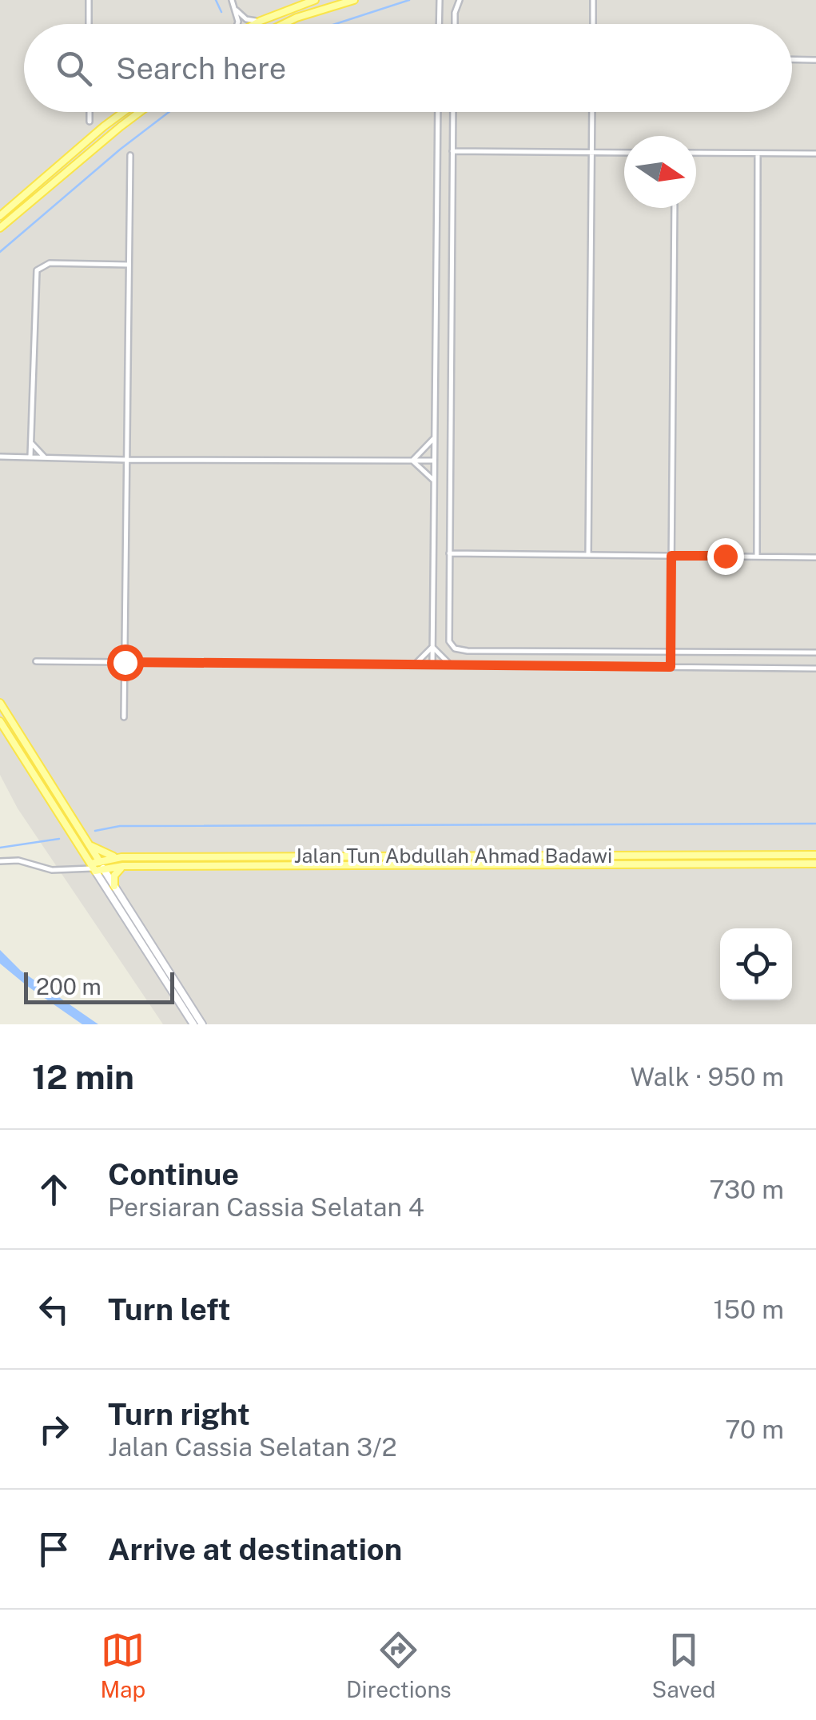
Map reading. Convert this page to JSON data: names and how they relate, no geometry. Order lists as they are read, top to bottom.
{
  "streets": {
    "main road": ["Jalan Tun Abdullah Ahmad Badawi"]
  },
  "scale_bar": "200 m",
  "north": "right",
  "page": {
    "search": "Search here",
    "scale": "200 m",
    "heading": ["12 min", "Walk · 950 m"],
    "list": [
      ["Continue", "Persiaran Cassia Selatan 4", "730 m"],
      ["Turn left", "150 m"],
      ["Turn right", "Jalan Cassia Selatan 3/2", "70 m"],
      "Arrive at destination"
    ],
    "nav": ["Map", "Directions", "Saved"]
  }
}
